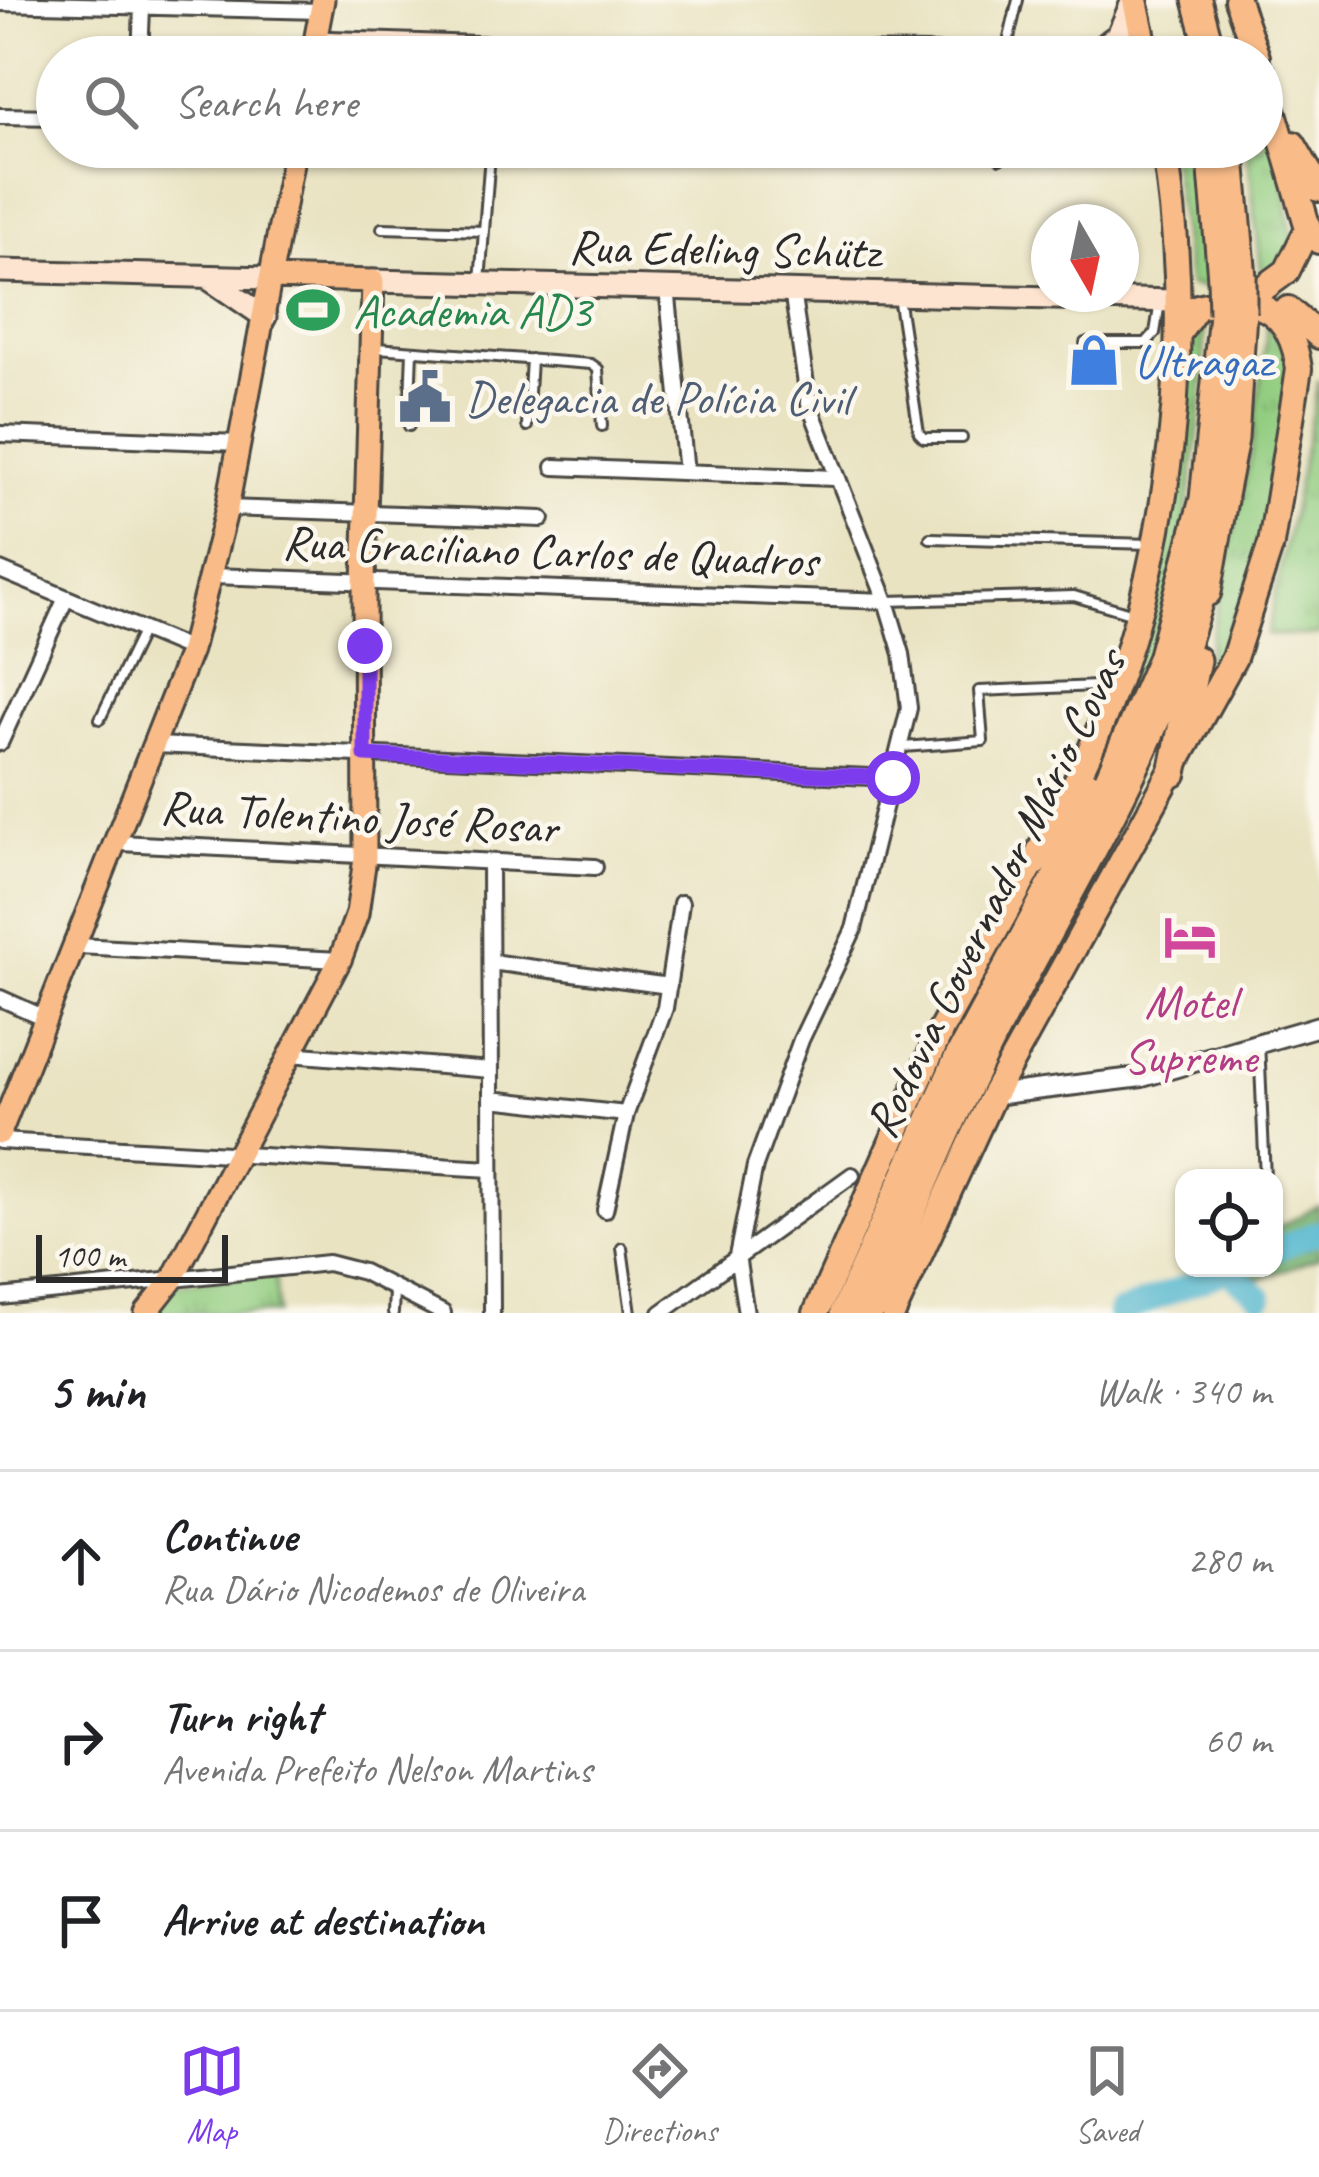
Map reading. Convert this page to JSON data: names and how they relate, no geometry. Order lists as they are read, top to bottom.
{
  "streets": {
    "highway": ["Rodovia Governador Mário Covas"],
    "main road": ["Rua Edeling Schütz"],
    "street": ["Rua Graciliano Carlos de Quadros", "Rua Tolentino José Rosar"]
  },
  "places": {
    "sports": ["Academia AD3"],
    "shop": ["Ultragaz"],
    "public building": ["Delegacia de Polícia Civil"],
    "hotel": ["Motel Supreme"]
  },
  "scale_bar": "100 m",
  "north": "bottom",
  "page": {
    "search": "Search here",
    "scale": "100 m",
    "heading": ["5 min", "Walk · 340 m"],
    "list": [
      ["Continue", "Rua Dário Nicodemos de Oliveira", "280 m"],
      ["Turn right", "Avenida Prefeito Nelson Martins", "60 m"],
      "Arrive at destination"
    ],
    "nav": ["Map", "Directions", "Saved"]
  }
}
